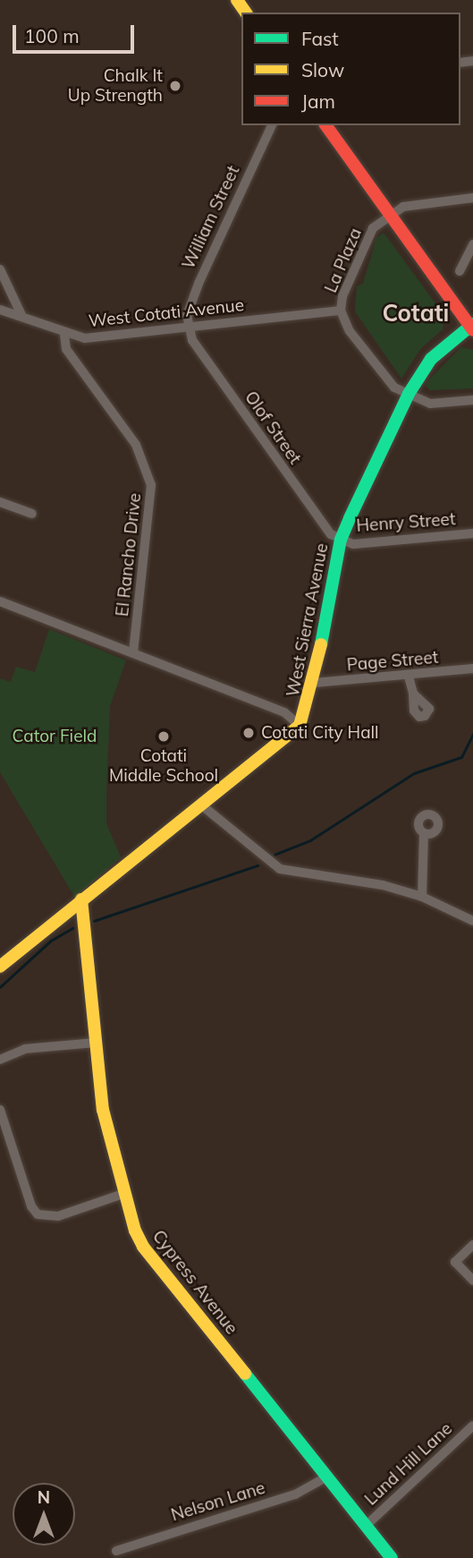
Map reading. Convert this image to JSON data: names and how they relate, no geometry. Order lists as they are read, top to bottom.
{
  "streets": {
    "main road": ["West Sierra Avenue", "Cypress Avenue"],
    "street": [
      "William Street",
      "La Plaza",
      "West Cotati Avenue",
      "Olof Street",
      "Henry Street",
      "El Rancho Drive",
      "Page Street",
      "Lund Hill Lane",
      "Nelson Lane"
    ]
  },
  "crossings": [
    ["William Street", "West Cotati Avenue"],
    ["William Street", "Olof Street"],
    ["La Plaza", "West Cotati Avenue"],
    ["La Plaza", "West Sierra Avenue"],
    ["West Cotati Avenue", "Olof Street"],
    ["West Cotati Avenue", "El Rancho Drive"],
    ["Olof Street", "Henry Street"],
    ["Olof Street", "West Sierra Avenue"],
    ["Henry Street", "West Sierra Avenue"],
    ["West Sierra Avenue", "Page Street"],
    ["Cypress Avenue", "Lund Hill Lane"],
    ["Cypress Avenue", "Nelson Lane"]
  ],
  "districts": ["Cotati"],
  "parks": ["Cator Field"],
  "places": ["Chalk It Up Strength", "Cotati City Hall", "Cotati Middle School"],
  "legend": ["Fast", "Slow", "Jam"],
  "scale_bar": "100 m",
  "north": "top"
}
